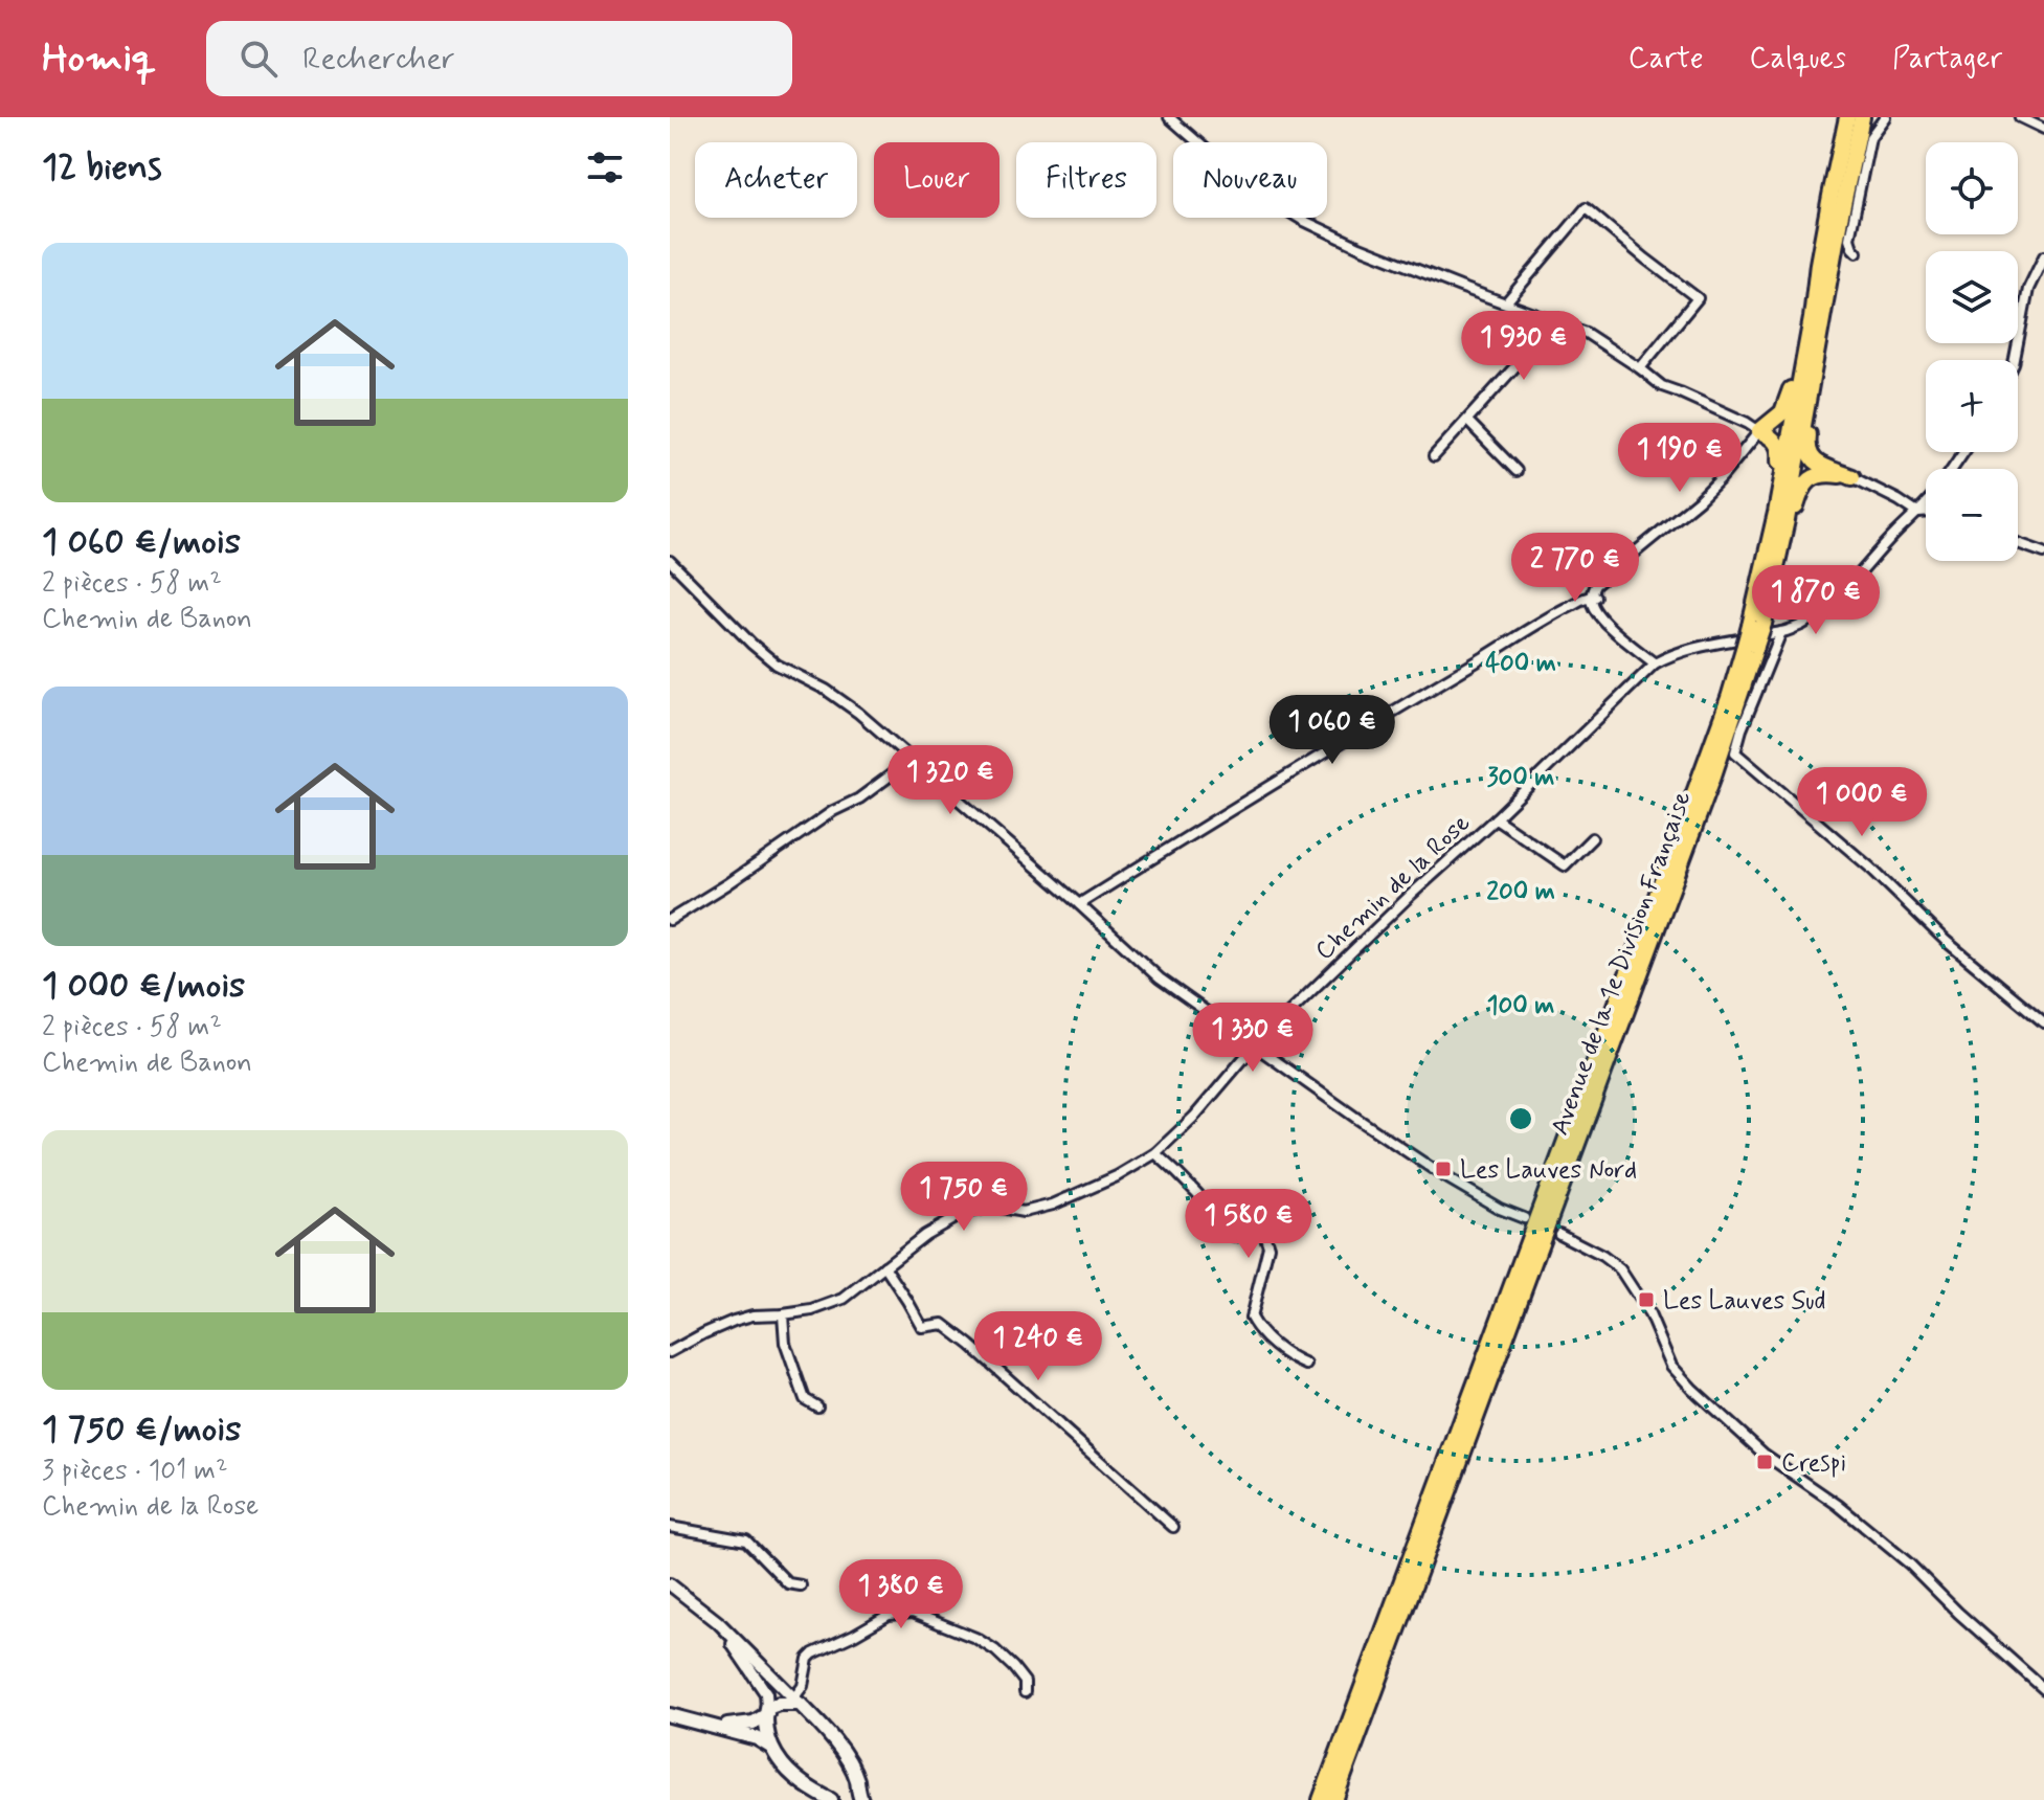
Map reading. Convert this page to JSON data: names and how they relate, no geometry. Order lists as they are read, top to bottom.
{
  "streets": {
    "highway": ["Avenue de la 1e Division Française"],
    "street": ["Chemin de la Rose"]
  },
  "places": {
    "transit": ["Les Lauves Nord", "Les Lauves Sud", "Crespi"]
  },
  "page": {
    "header": "Homiq",
    "search": "Rechercher",
    "nav": ["Carte", "Calques", "Partager"],
    "heading": "12 biens",
    "map_buttons": ["+", "−"],
    "chip": [
      "Acheter",
      "Louer",
      "Filtres",
      "Nouveau"
    ],
    "list": [
      {
        "name": "1 060 €/mois",
        "note": "2 pièces · 58 m² · Chemin de Banon"
      },
      {
        "name": "1 000 €/mois",
        "note": "2 pièces · 58 m² · Chemin de Banon"
      },
      {
        "name": "1 750 €/mois",
        "note": "3 pièces · 101 m² · Chemin de la Rose"
      }
    ],
    "price": [
      "1 930 €",
      "1 190 €",
      "2 770 €",
      "1 870 €",
      "1 060 €",
      "1 320 €",
      "1 000 €",
      "1 330 €",
      "1 750 €",
      "1 580 €",
      "1 240 €",
      "1 380 €"
    ]
  },
  "rings": [
    "400 m",
    "300 m",
    "200 m",
    "100 m"
  ]
}
